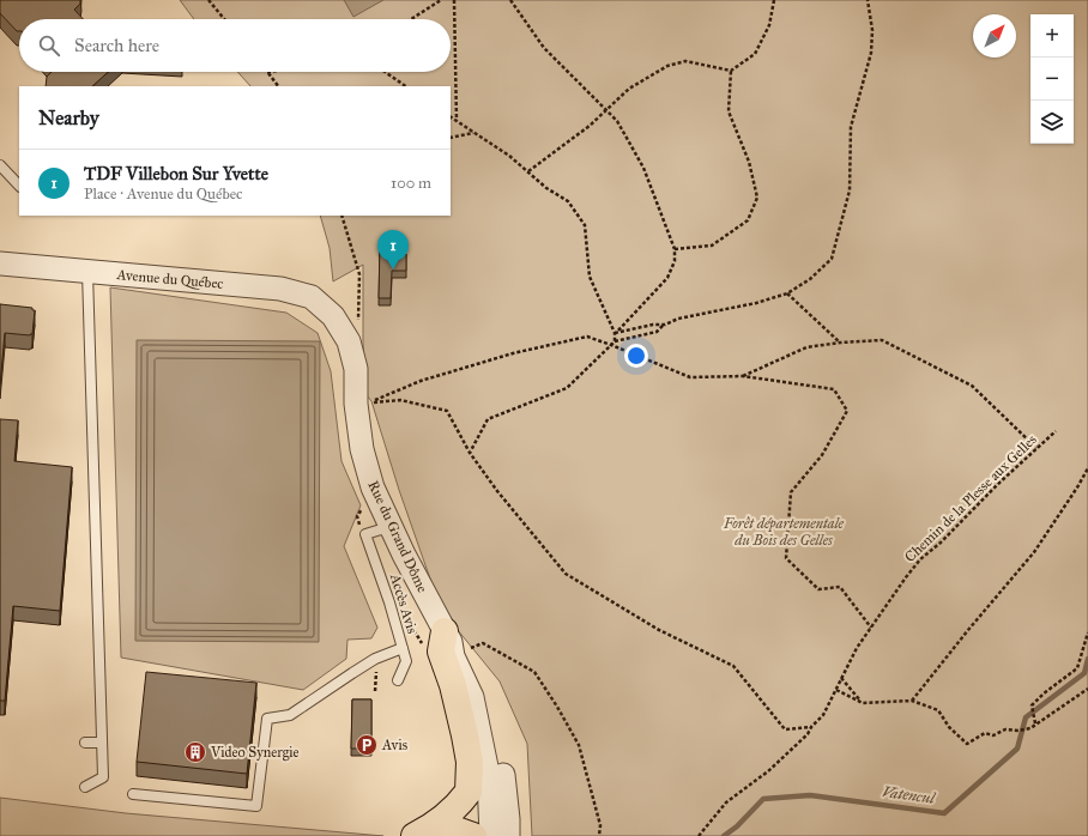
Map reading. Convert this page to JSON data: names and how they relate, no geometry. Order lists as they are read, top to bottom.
{
  "streets": {
    "street": ["Avenue du Québec", "Rue du Grand Dôme"],
    "lane": ["Accès Avis"],
    "path": ["Chemin de la Plesse aux Gelles"]
  },
  "crossings": [
    ["Avenue du Québec", "Rue du Grand Dôme"],
    ["Rue du Grand Dôme", "Accès Avis"]
  ],
  "water": ["Vatencul"],
  "parks": ["Forêt départementale du Bois des Gelles"],
  "places": {
    "parking": ["Avis"],
    "building": ["Video Synergie"]
  },
  "north": "top right",
  "page": {
    "map_buttons": ["+", "−"],
    "search": "Search here",
    "heading": "Nearby",
    "list": [
      {
        "mark": "1",
        "name": "TDF Villebon Sur Yvette",
        "note": "Place · Avenue du Québec",
        "value": "100 m"
      }
    ],
    "pins": "1"
  }
}
